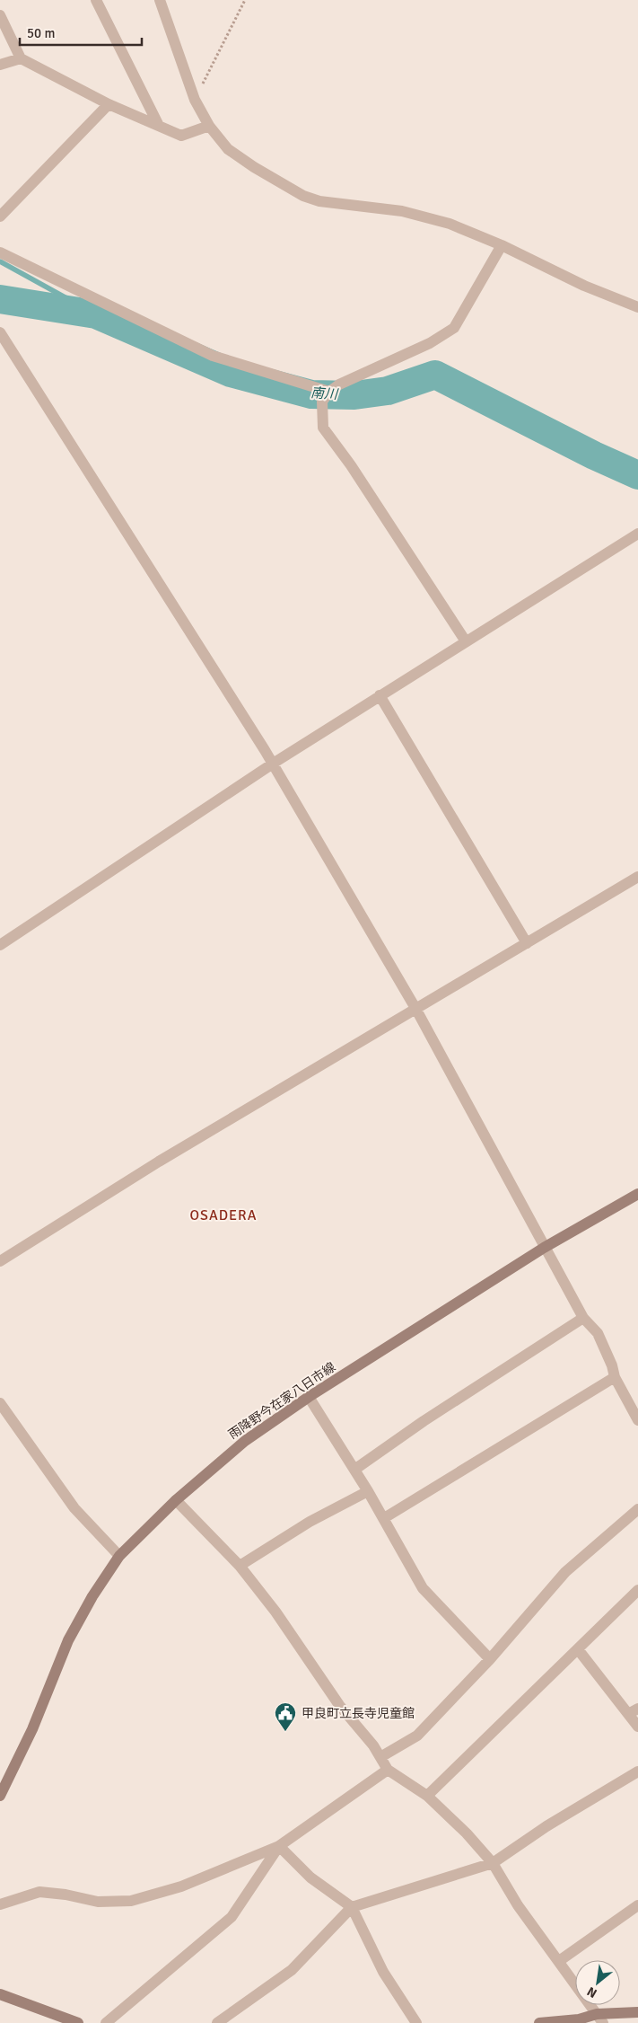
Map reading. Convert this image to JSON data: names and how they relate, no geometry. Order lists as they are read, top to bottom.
{
  "streets": {
    "main road": ["雨降野今在家八日市線"]
  },
  "districts": ["OSADERA"],
  "water": ["南川"],
  "places": {
    "public building": ["甲良町立長寺児童館"]
  },
  "scale_bar": "50 m",
  "north": "bottom left"
}
